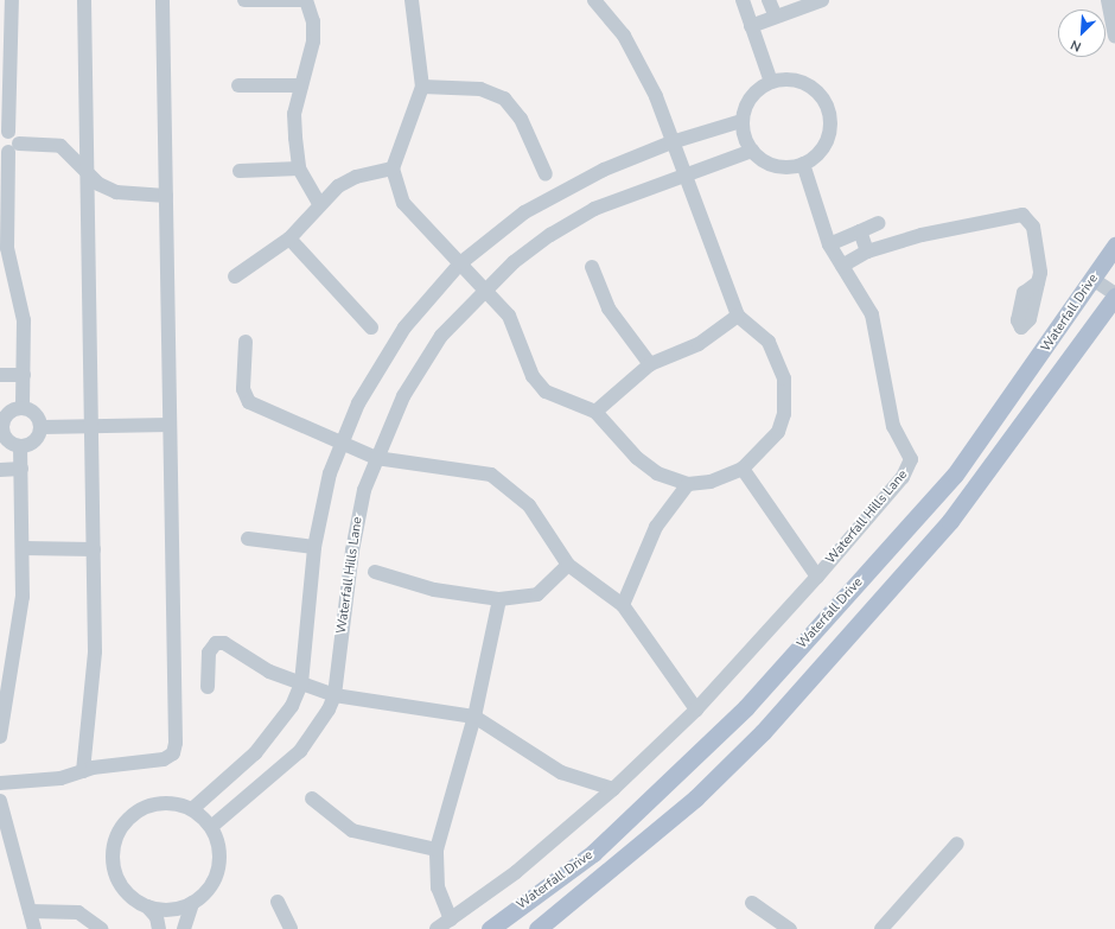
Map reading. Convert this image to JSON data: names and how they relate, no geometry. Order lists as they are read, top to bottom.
{
  "streets": {
    "main road": ["Waterfall Drive"],
    "street": ["Waterfall Hills Lane"]
  },
  "north": "bottom left"
}
